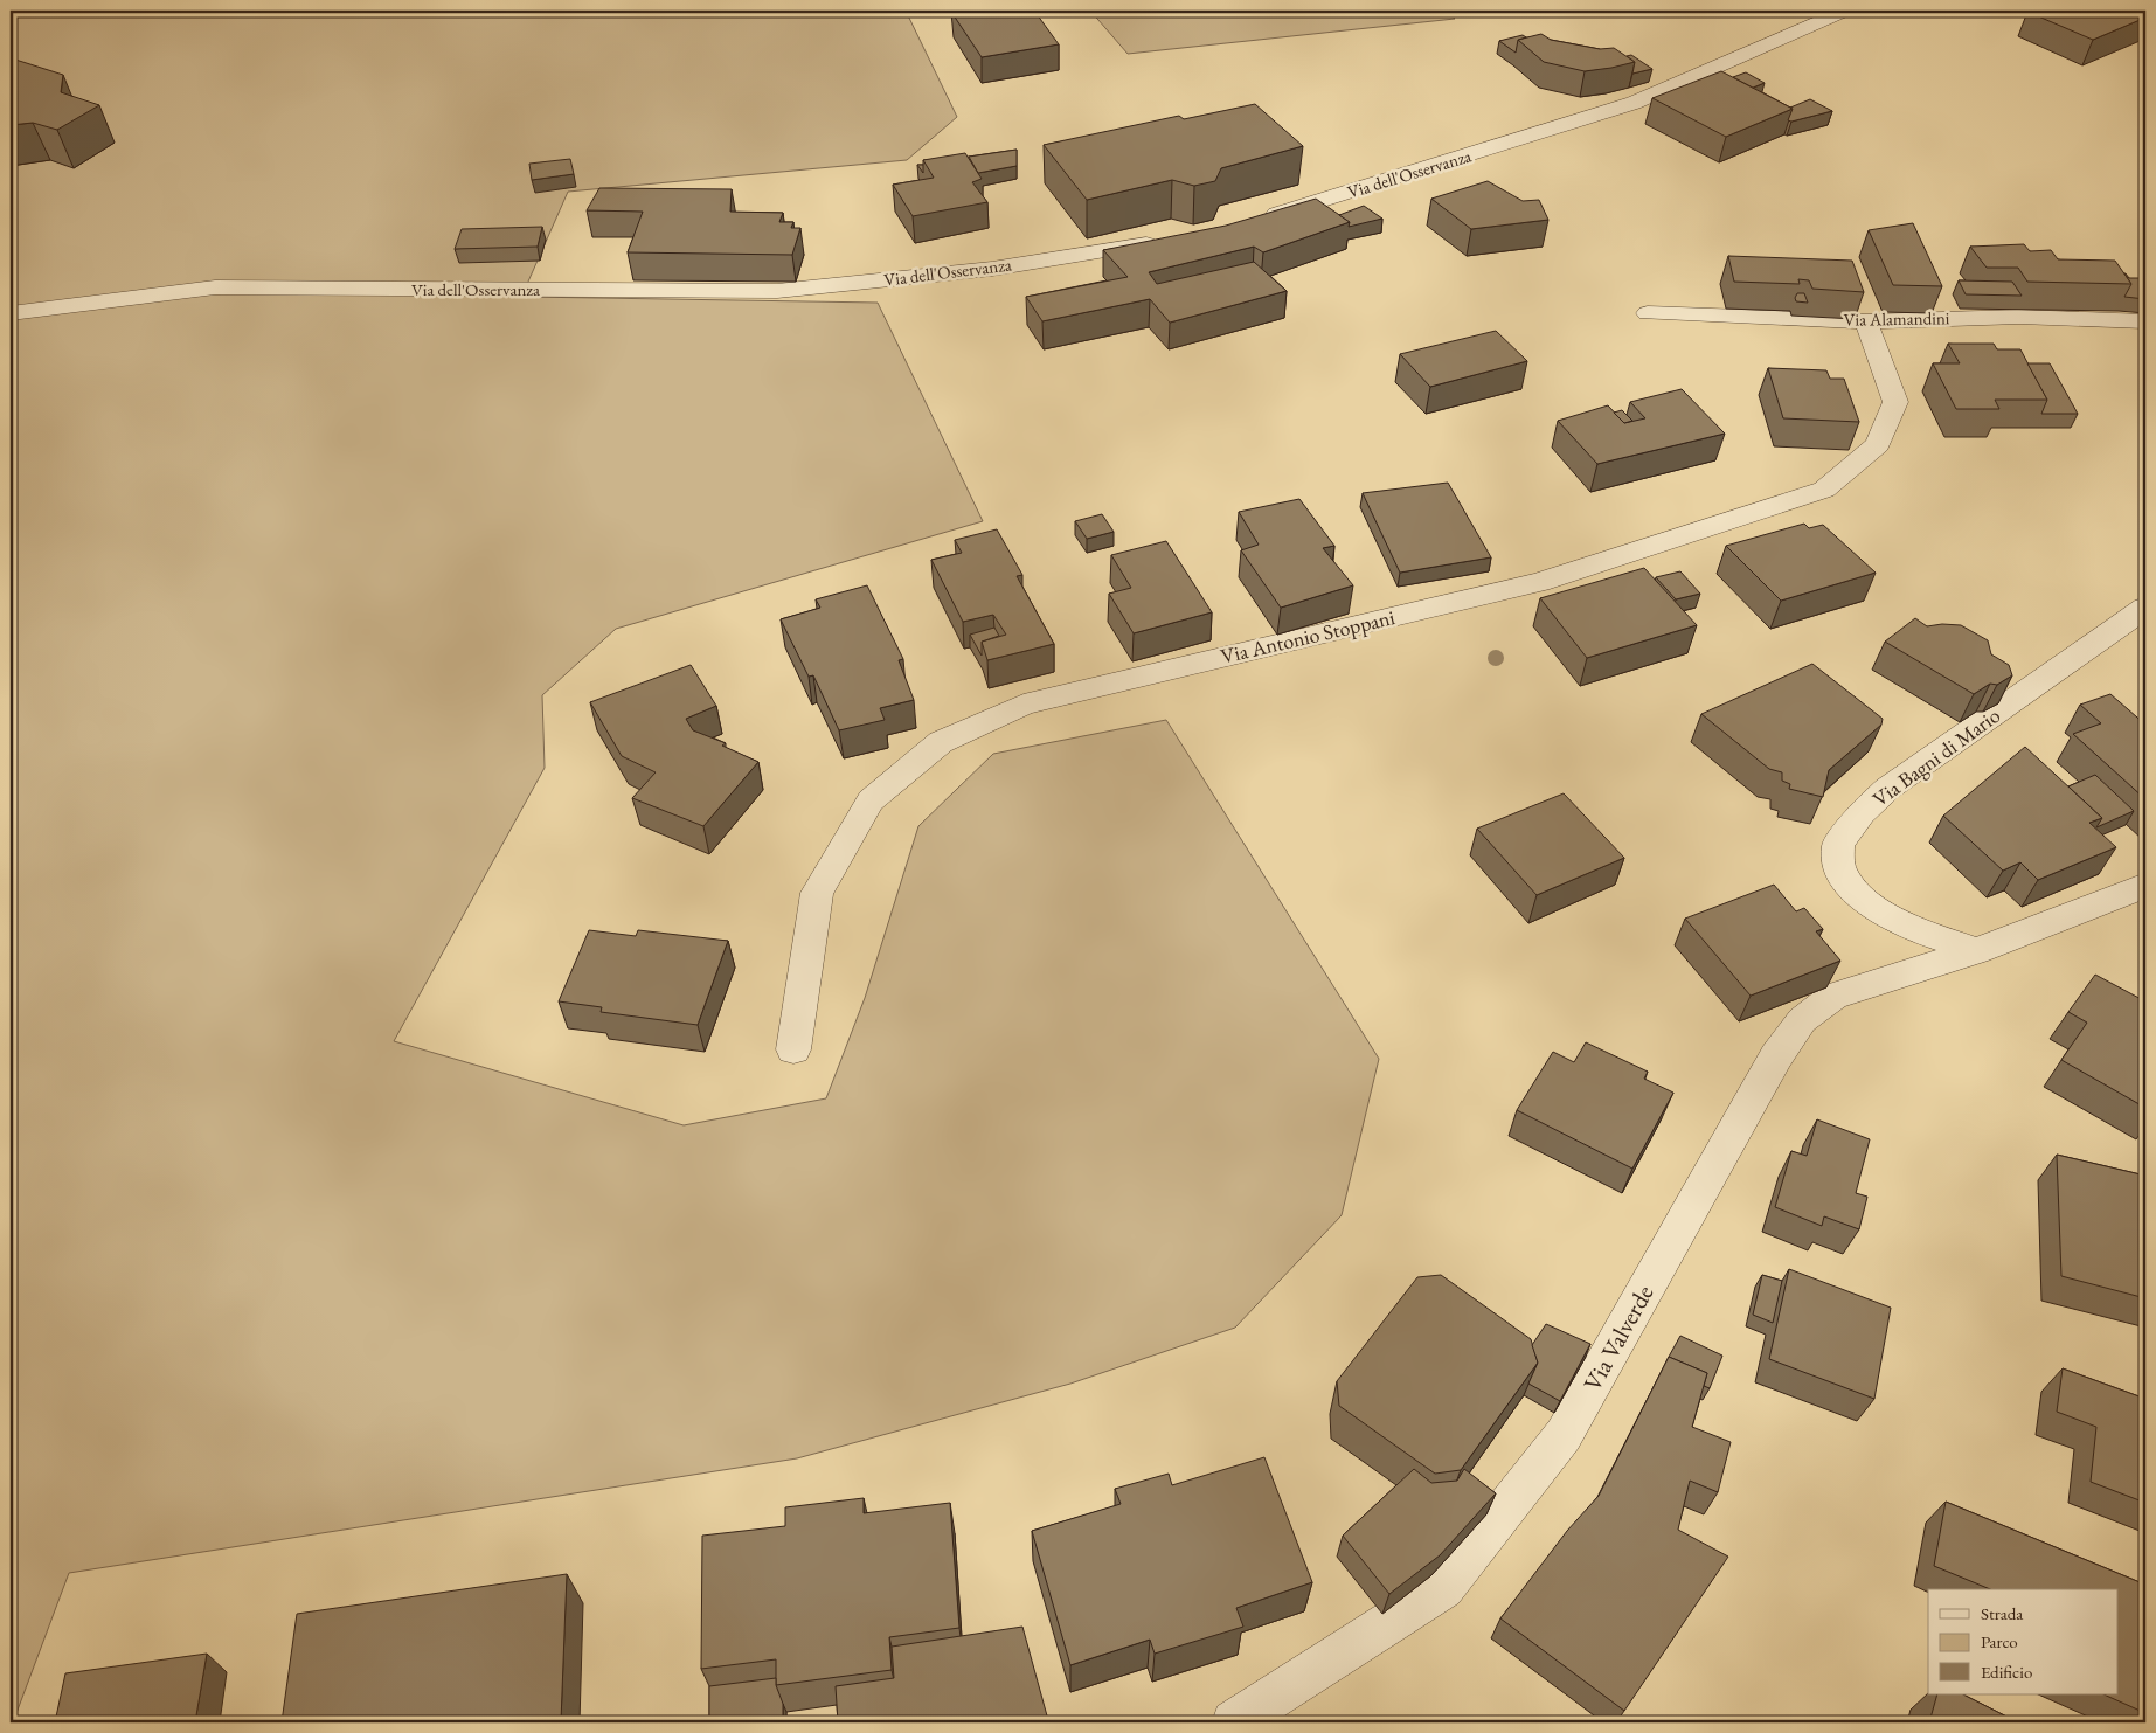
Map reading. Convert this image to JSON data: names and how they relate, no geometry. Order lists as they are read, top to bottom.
{
  "streets": {
    "street": [
      "Via dell'Osservanza",
      "Via Alamandini",
      "Via Antonio Stoppani",
      "Via Bagni di Mario",
      "Via Valverde"
    ]
  },
  "crossings": [
    ["Via Alamandini", "Via Antonio Stoppani"],
    ["Via Bagni di Mario", "Via Valverde"]
  ],
  "legend": ["Strada", "Parco", "Edificio"]
}
